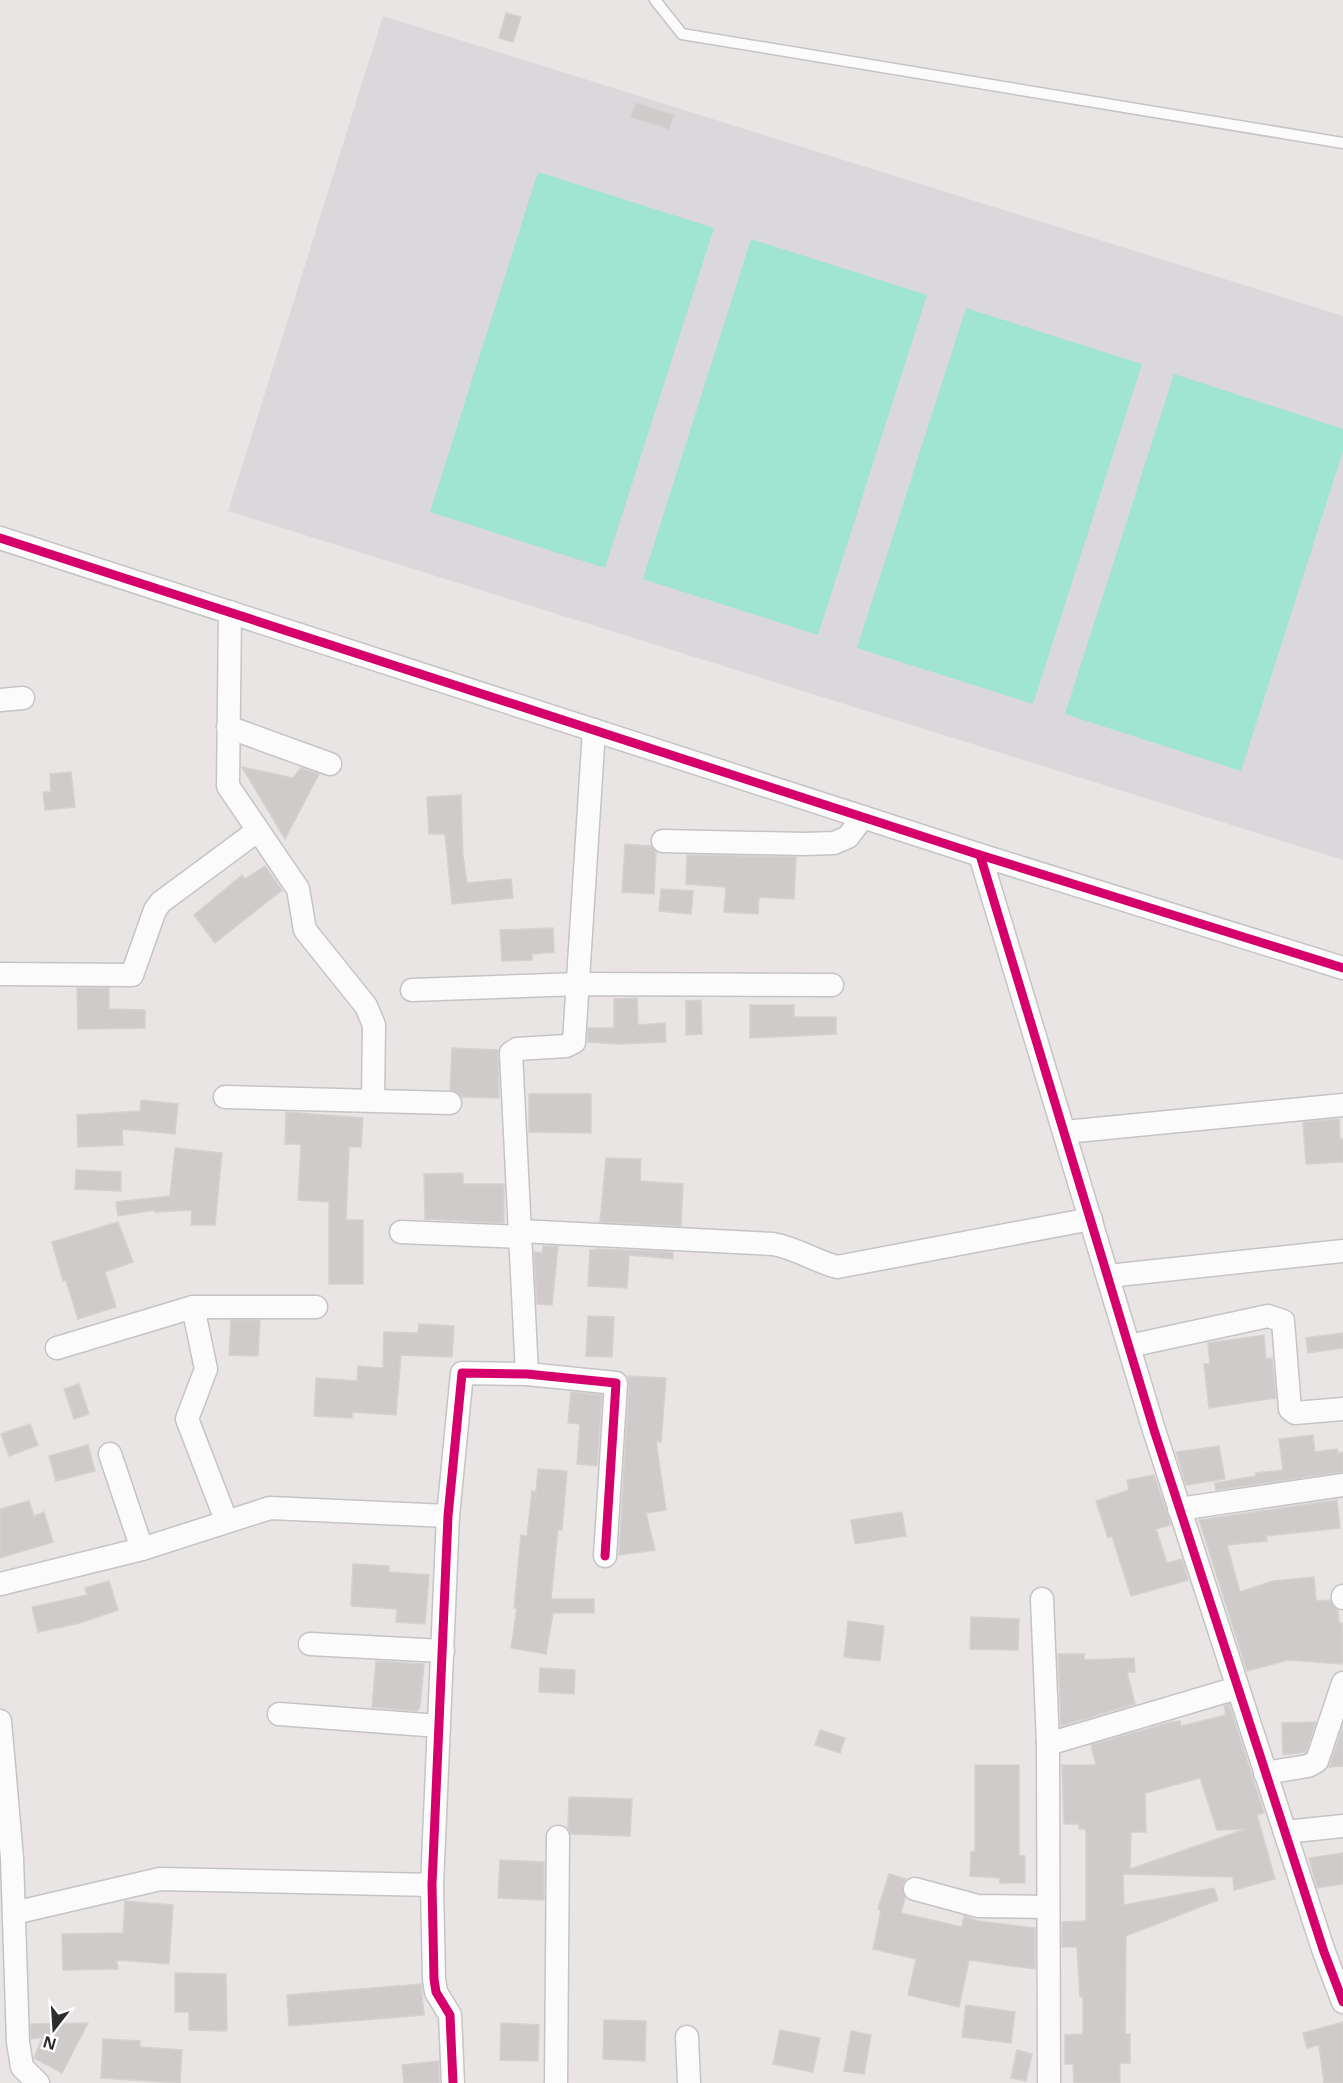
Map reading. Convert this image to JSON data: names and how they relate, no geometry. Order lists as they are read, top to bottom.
{
  "north": "bottom"
}
